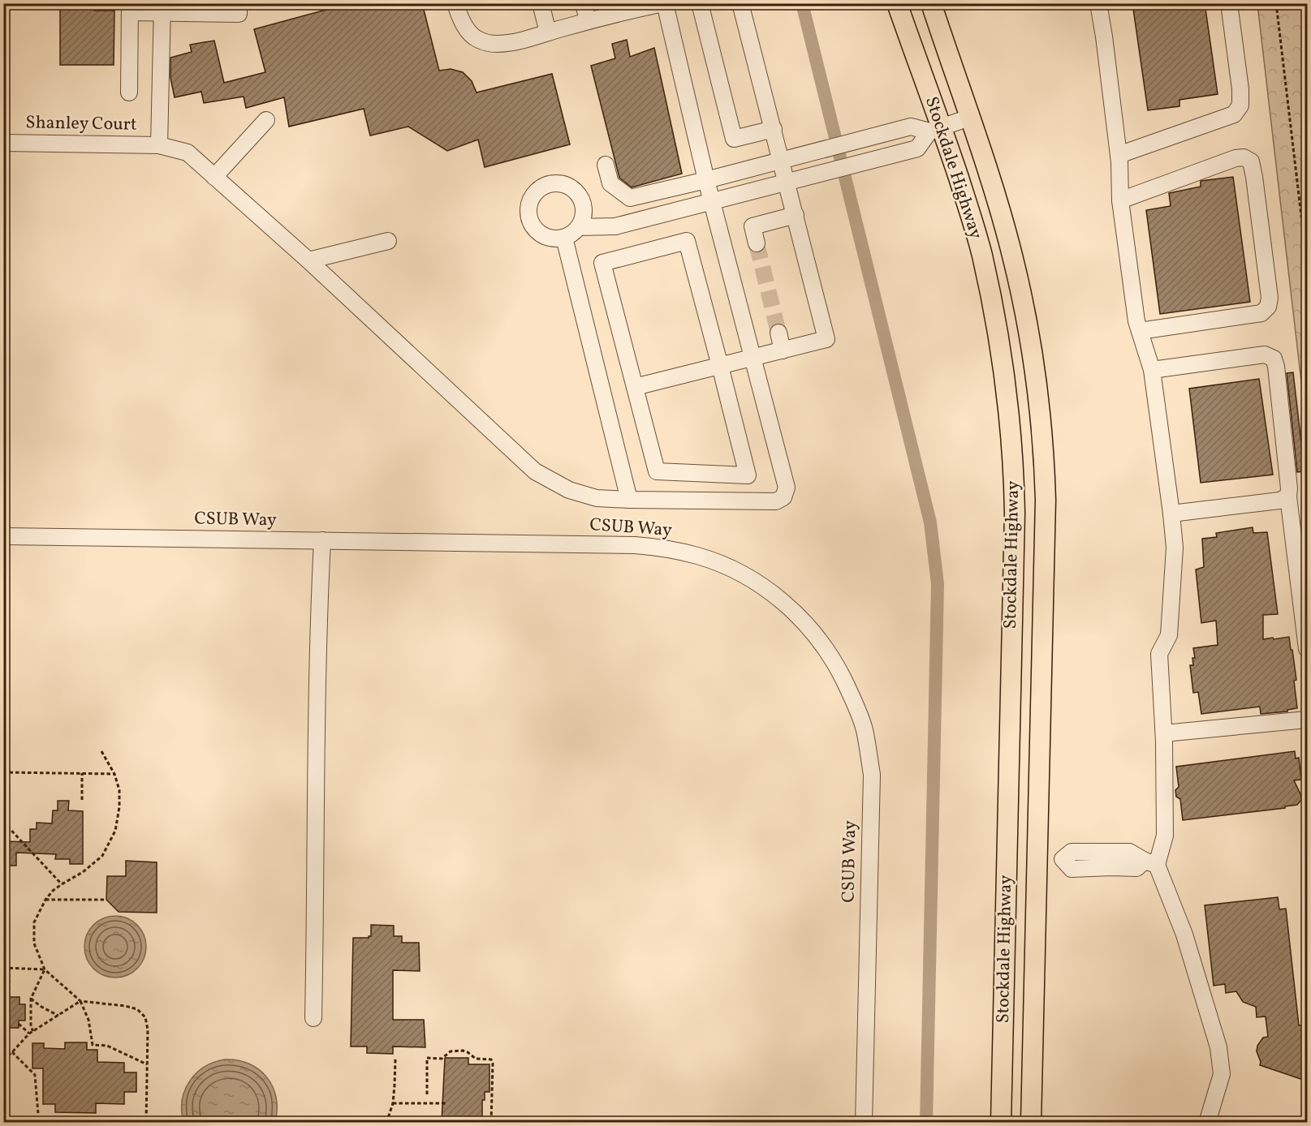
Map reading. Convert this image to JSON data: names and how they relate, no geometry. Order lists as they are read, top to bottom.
{
  "streets": {
    "main road": ["Stockdale Highway"],
    "street": ["Shanley Court", "CSUB Way"]
  }
}
